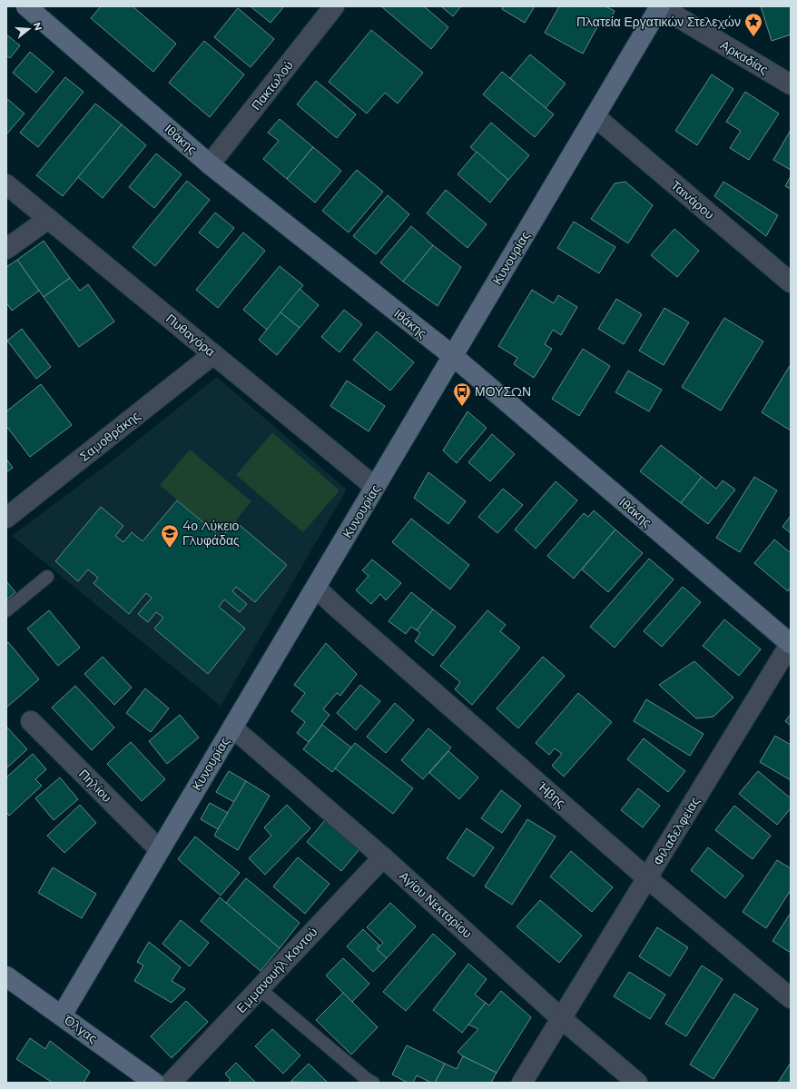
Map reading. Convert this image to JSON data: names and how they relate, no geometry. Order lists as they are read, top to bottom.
{
  "streets": {
    "street": [
      "Αρκαδίας",
      "Πακτωλού",
      "Ιθάκης",
      "Ταινάρου",
      "Κυνουρίας",
      "Πυθαγόρα",
      "Σαμοθράκης",
      "Πηλίου",
      "Ήβης",
      "Φιλαδελφείας",
      "Αγίου Νεκταρίου",
      "Εμμανουήλ Κοντού",
      "Όλγας"
    ]
  },
  "crossings": [
    ["Αρκαδίας", "Κυνουρίας"],
    ["Πακτωλού", "Ιθάκης"],
    ["Ιθάκης", "Κυνουρίας"],
    ["Ιθάκης", "Φιλαδελφείας"],
    ["Ταινάρου", "Κυνουρίας"],
    ["Κυνουρίας", "Πυθαγόρα"],
    ["Κυνουρίας", "Πηλίου"],
    ["Κυνουρίας", "Ήβης"],
    ["Κυνουρίας", "Αγίου Νεκταρίου"],
    ["Κυνουρίας", "Όλγας"],
    ["Πυθαγόρα", "Σαμοθράκης"],
    ["Ήβης", "Φιλαδελφείας"],
    ["Φιλαδελφείας", "Αγίου Νεκταρίου"],
    ["Αγίου Νεκταρίου", "Εμμανουήλ Κοντού"]
  ],
  "places": {
    "place": ["Πλατεία Εργατικών Στελεχών"],
    "bus stop": ["ΜΟΥΣΩΝ"],
    "school or university": ["4ο Λύκειο Γλυφάδας"]
  },
  "north": "right"
}
